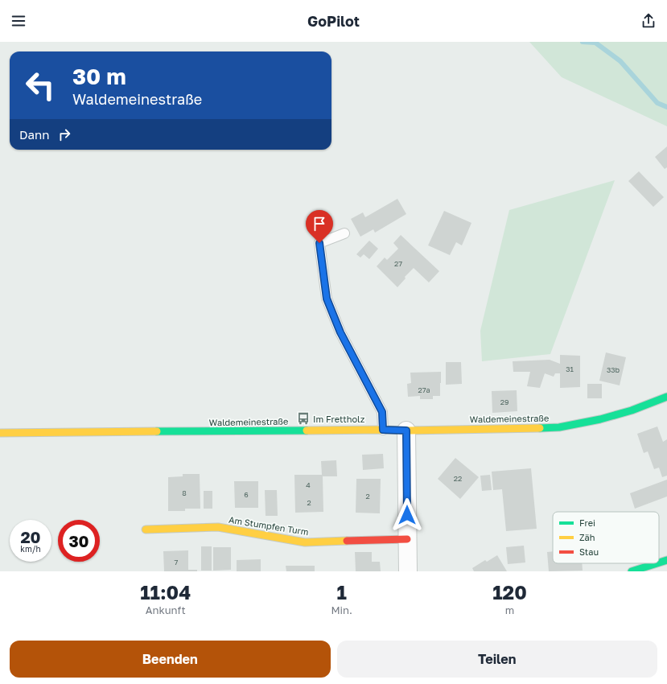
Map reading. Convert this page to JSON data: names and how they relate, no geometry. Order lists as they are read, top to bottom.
{
  "streets": {
    "street": ["Waldemeinestraße", "Am Stumpfen Turm"]
  },
  "places": {
    "bus stop": ["Im Frettholz"]
  },
  "house_numbers": [
    "27",
    "31",
    "33b",
    "27a",
    "29",
    "22",
    "4",
    "8",
    "6",
    "2",
    "2",
    "7"
  ],
  "legend": ["Frei", "Zäh", "Stau"],
  "page": {
    "header": "GoPilot",
    "turn": ["30 m", "Waldemeinestraße"],
    "then": "Dann",
    "speed": "20 km/h",
    "limit": "30",
    "eta": [
      "11:04",
      "Ankunft",
      "1",
      "Min.",
      "120",
      "m"
    ],
    "buttons": ["Beenden", "Teilen"]
  }
}
